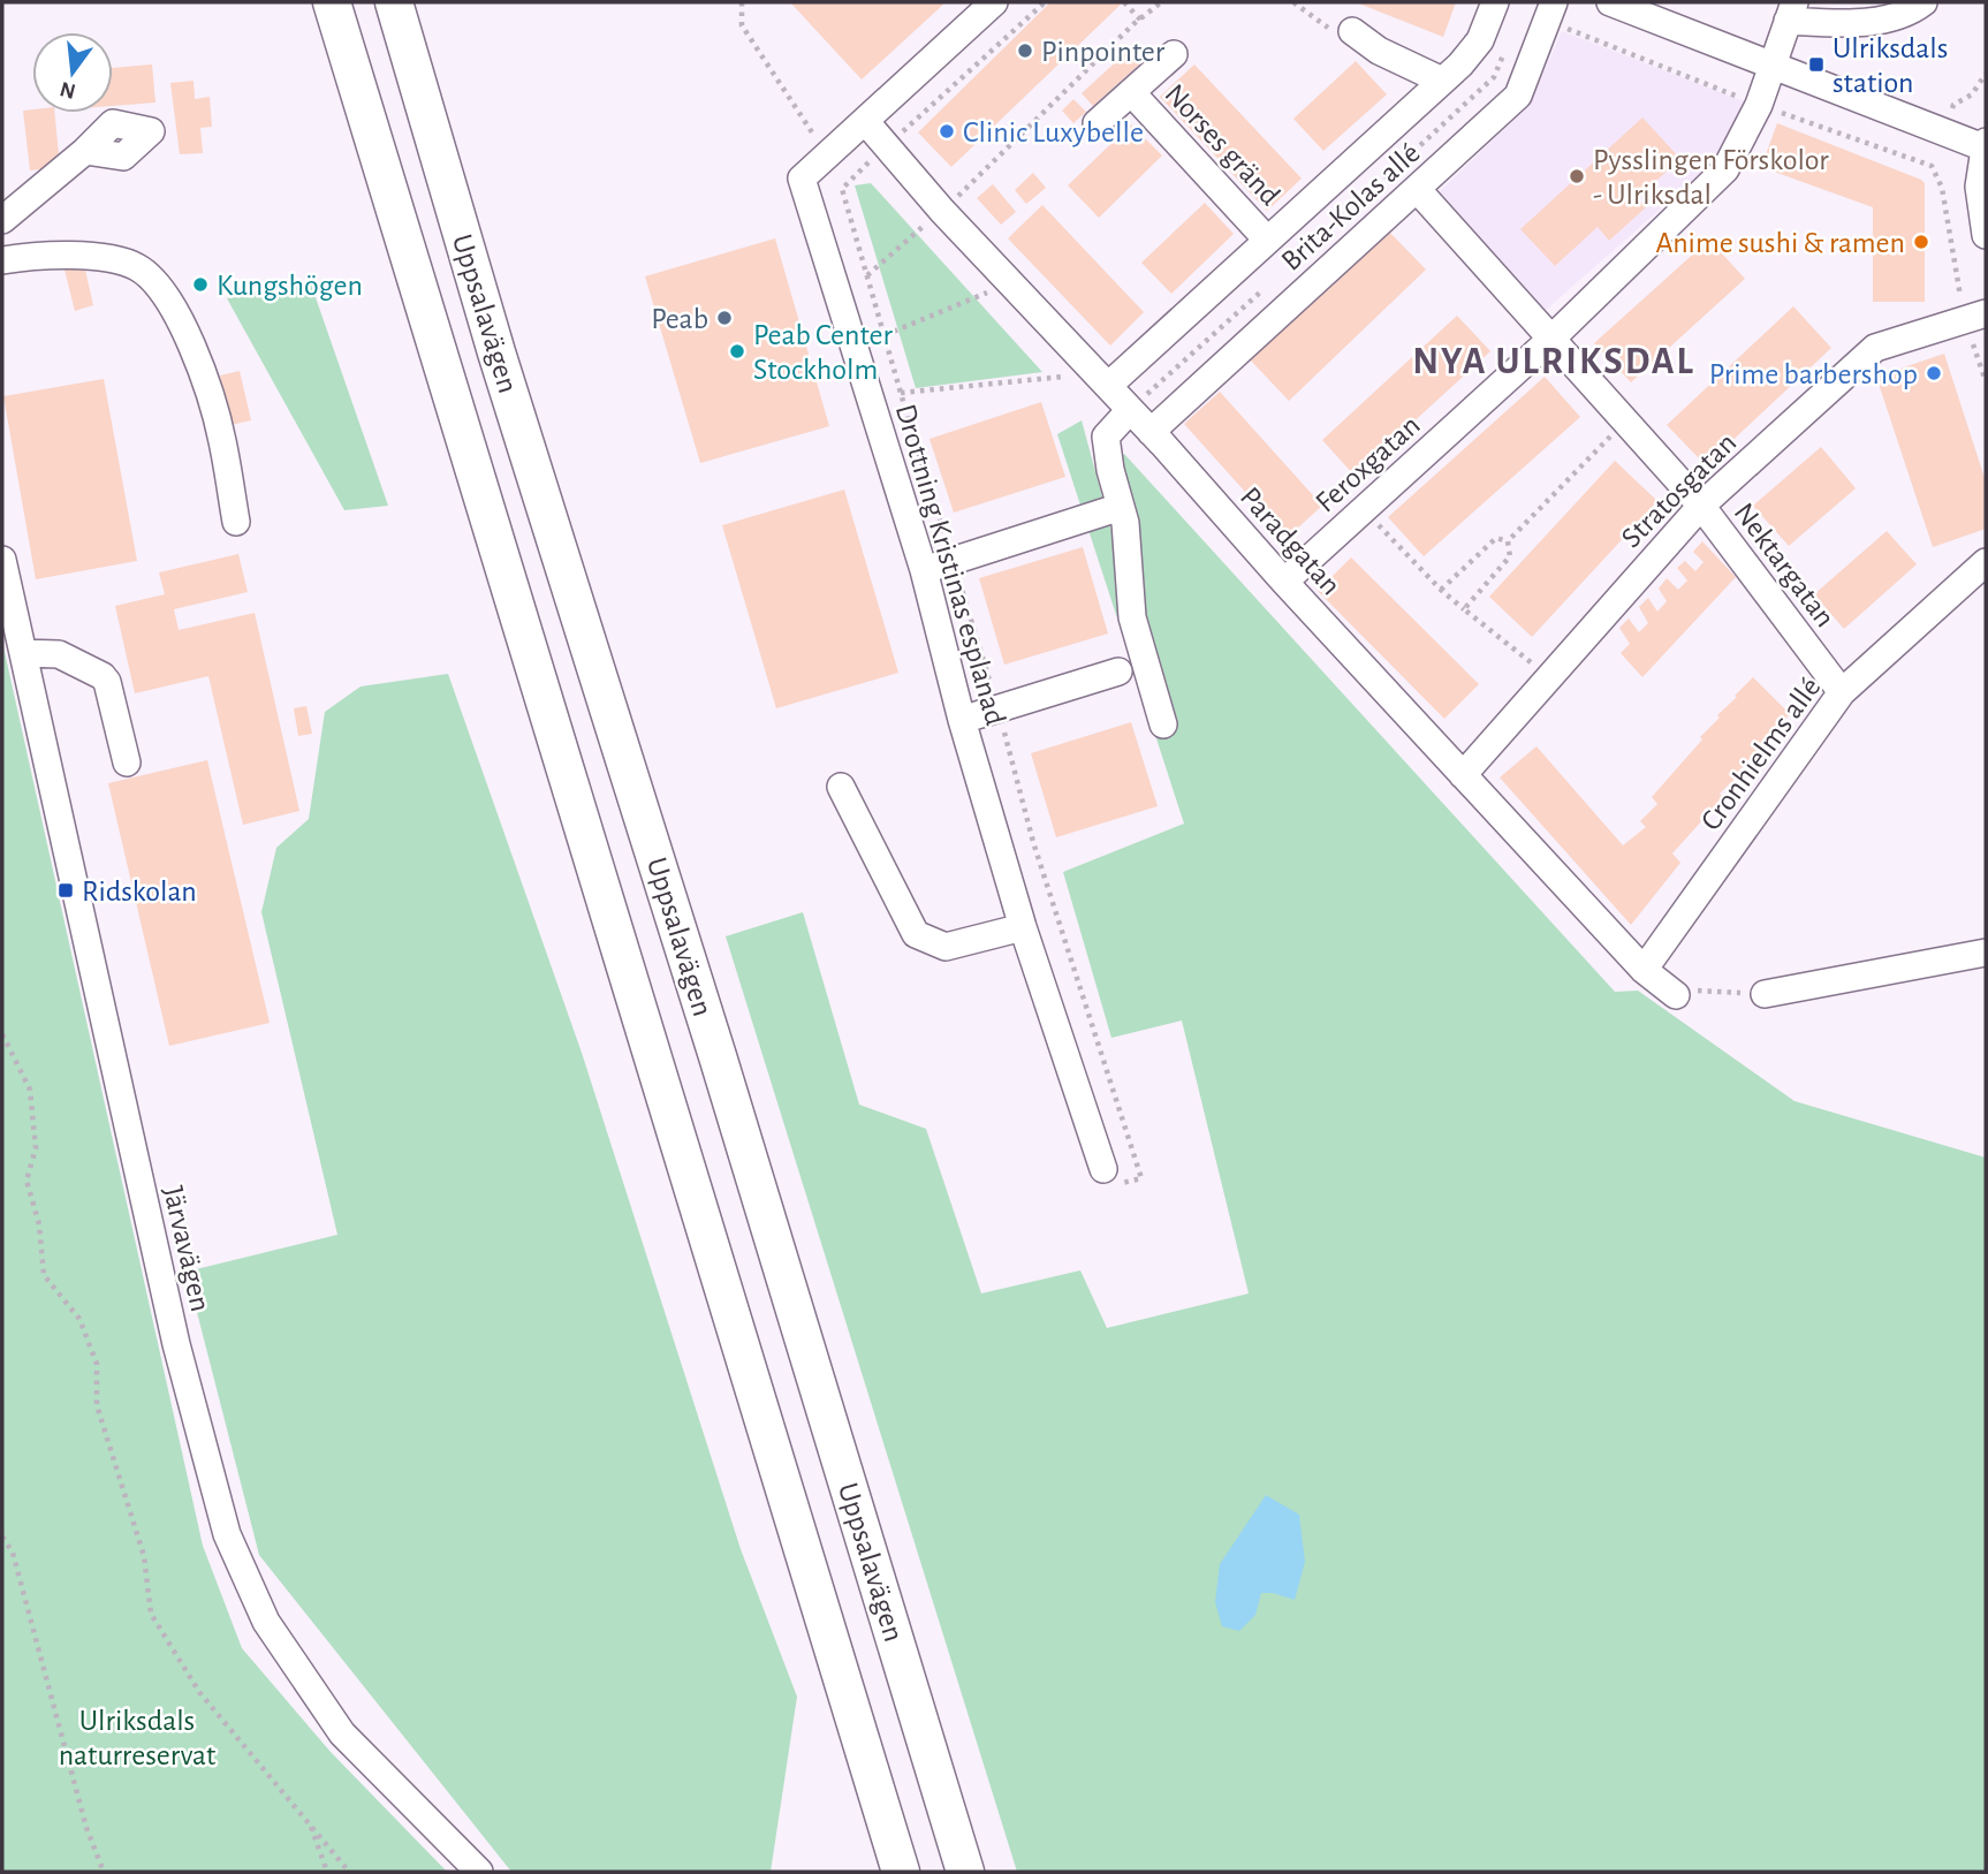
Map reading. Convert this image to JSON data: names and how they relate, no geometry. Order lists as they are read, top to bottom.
{
  "streets": {
    "highway": ["Uppsalavägen"],
    "street": [
      "Norses gränd",
      "Brita-Kolas allé",
      "Feroxgatan",
      "Stratosgatan",
      "Paradgatan",
      "Drottning Kristinas esplanad",
      "Nektargatan",
      "Cronhielms allé",
      "Järvavägen"
    ]
  },
  "crossings": [
    ["Norses gränd", "Brita-Kolas allé"],
    ["Brita-Kolas allé", "Paradgatan"],
    ["Brita-Kolas allé", "Nektargatan"],
    ["Feroxgatan", "Paradgatan"],
    ["Feroxgatan", "Nektargatan"],
    ["Stratosgatan", "Paradgatan"],
    ["Stratosgatan", "Nektargatan"],
    ["Paradgatan", "Drottning Kristinas esplanad"],
    ["Paradgatan", "Cronhielms allé"],
    ["Nektargatan", "Cronhielms allé"]
  ],
  "districts": ["NYA ULRIKSDAL"],
  "parks": ["Ulriksdals naturreservat"],
  "places": {
    "other": [
      "Pinpointer",
      "Clinic Luxybelle",
      "Pysslingen Förskolor - Ulriksdal",
      "Anime sushi & ramen",
      "Kungshögen",
      "Peab",
      "Peab Center Stockholm",
      "Prime barbershop"
    ],
    "transit": ["Ulriksdals station", "Ridskolan"]
  },
  "north": "bottom"
}
